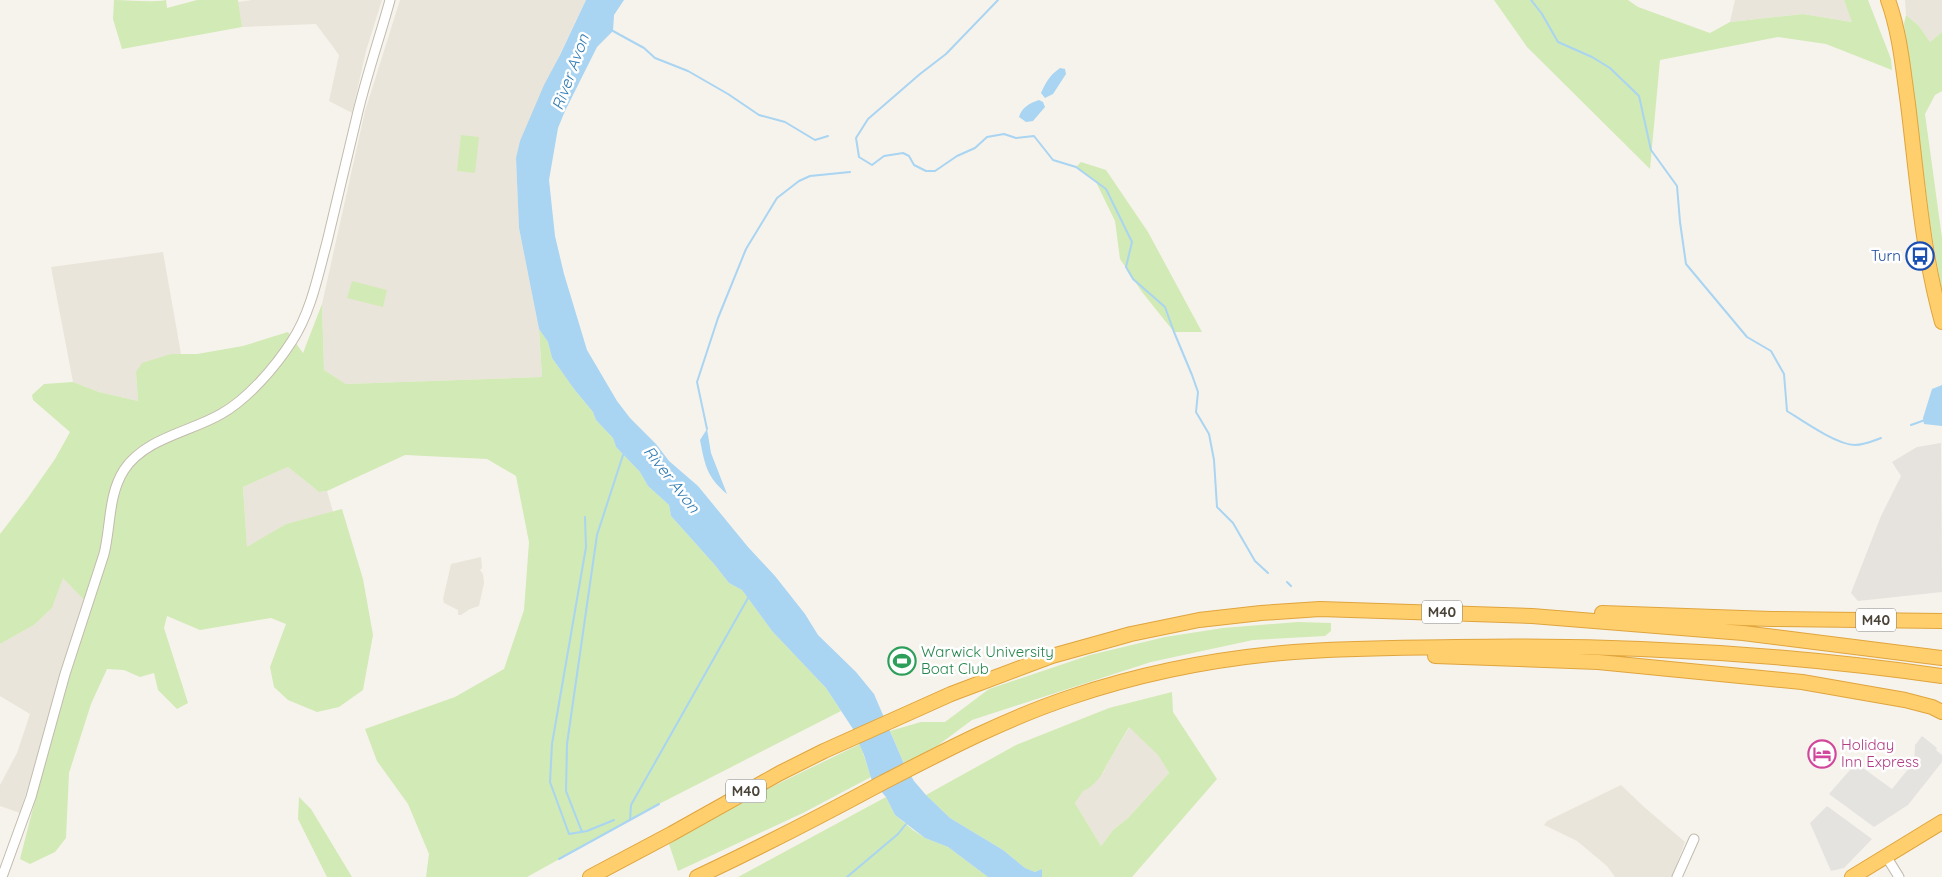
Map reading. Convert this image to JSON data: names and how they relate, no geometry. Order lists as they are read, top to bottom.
{
  "streets": {
    "highway": ["M40"]
  },
  "water": ["River Avon"],
  "places": {
    "bus stop": ["Turn"],
    "sports": ["Warwick University Boat Club"],
    "hotel": ["Holiday Inn Express"]
  }
}
